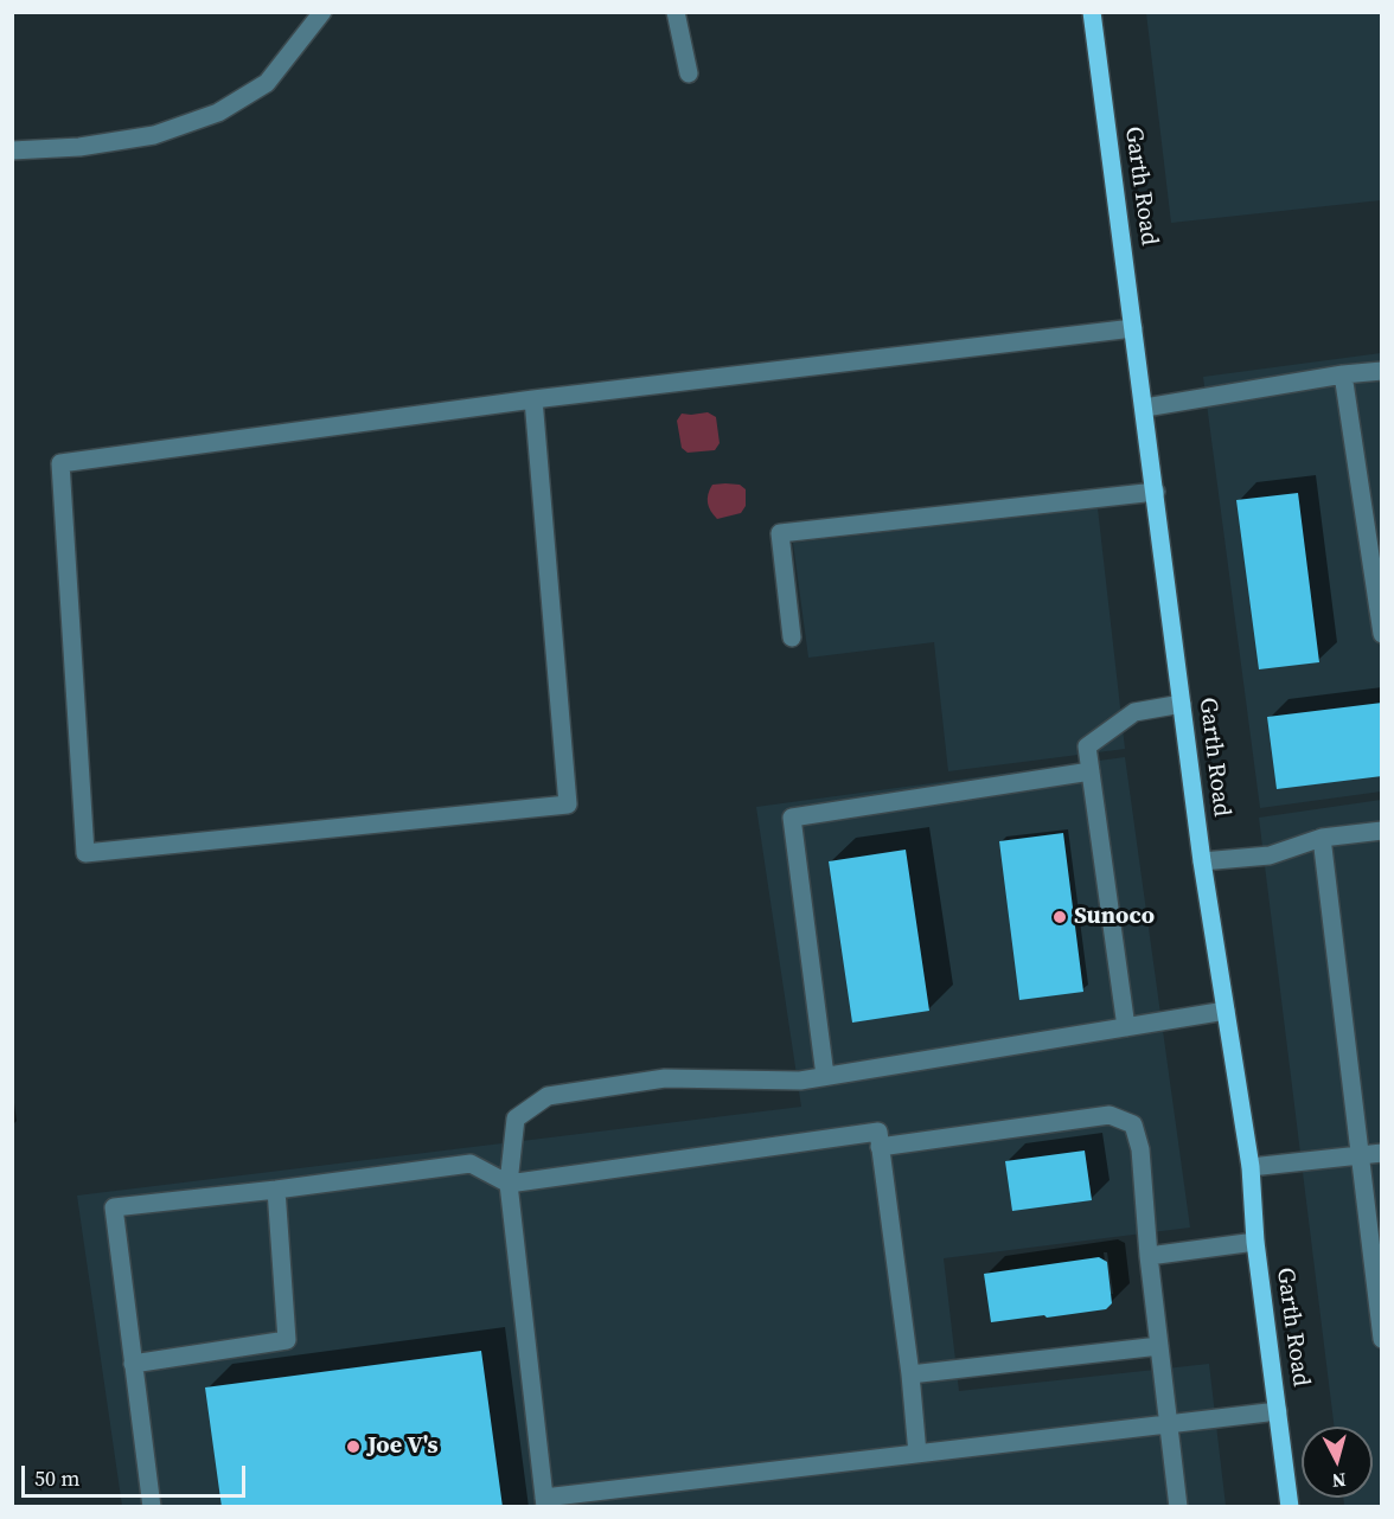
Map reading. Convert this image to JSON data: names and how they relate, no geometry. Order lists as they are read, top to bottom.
{
  "streets": {
    "main road": ["Garth Road"]
  },
  "places": ["Sunoco", "Joe V's"],
  "scale_bar": "50 m",
  "north": "bottom"
}
